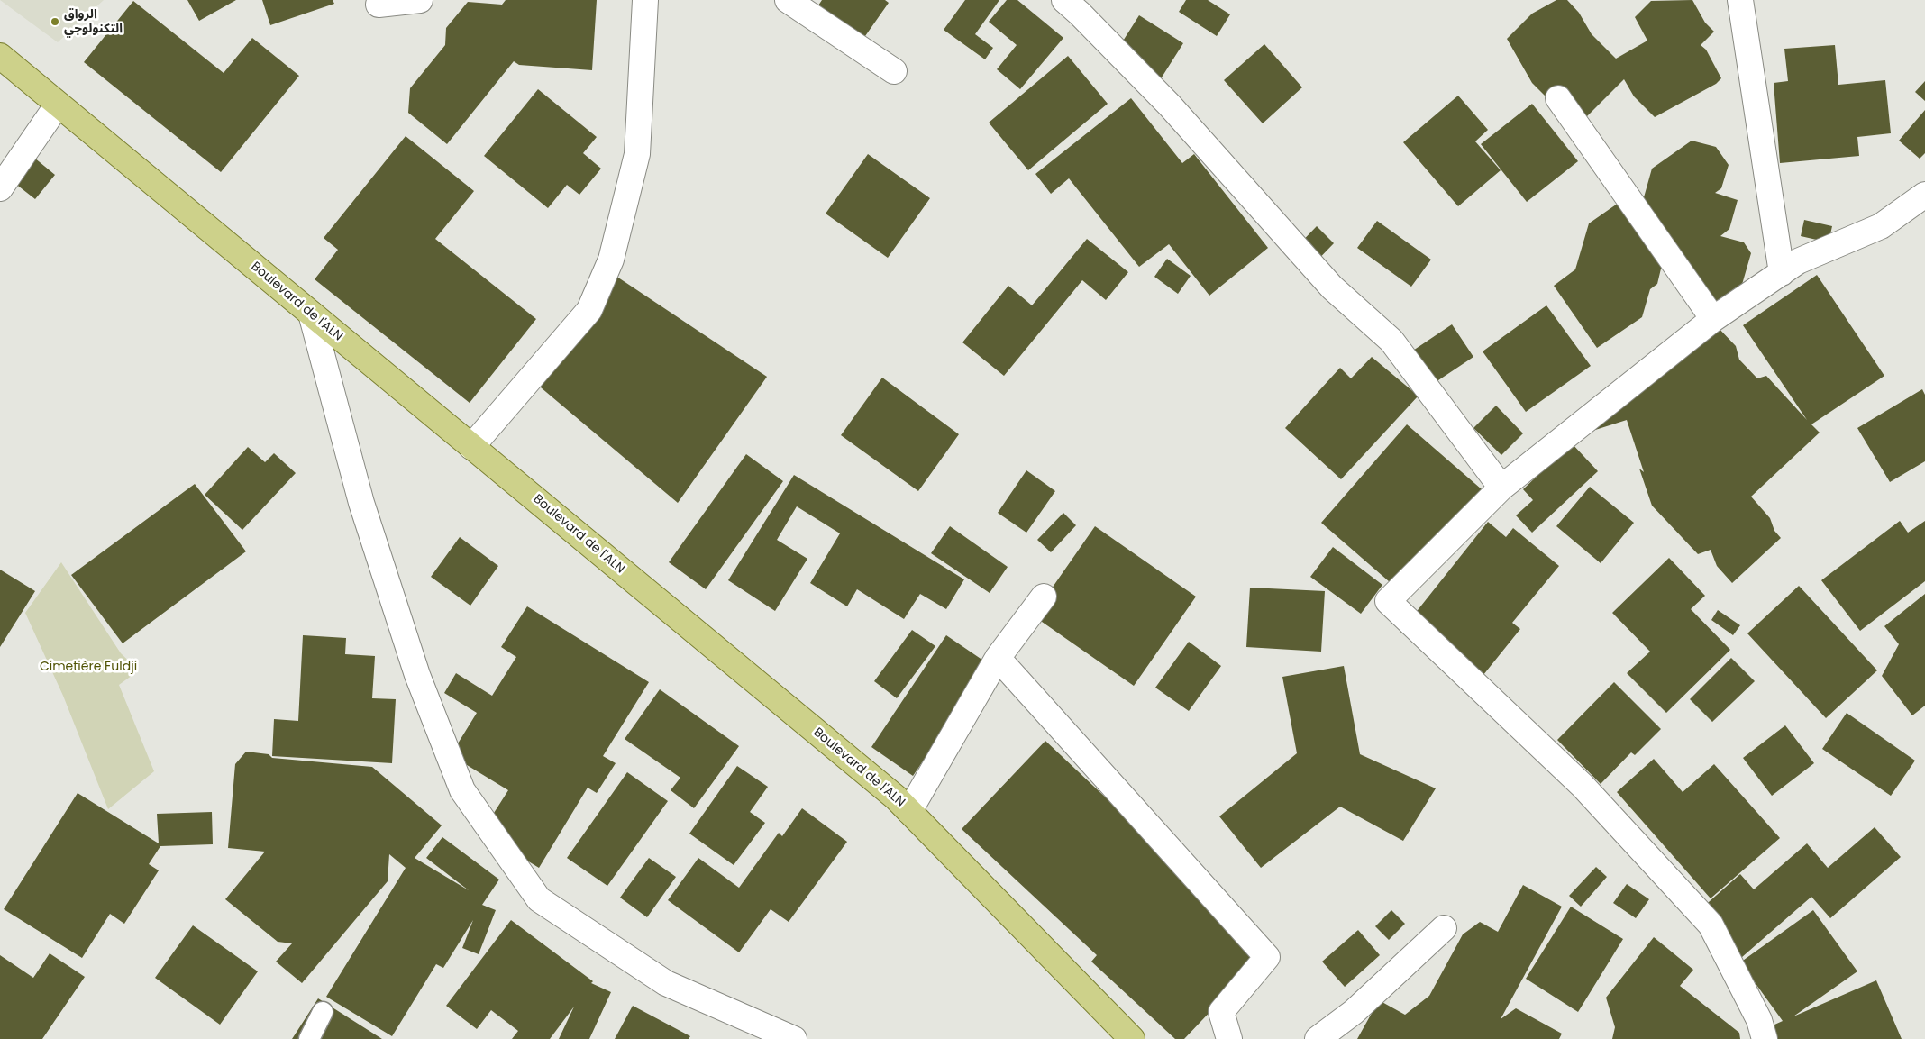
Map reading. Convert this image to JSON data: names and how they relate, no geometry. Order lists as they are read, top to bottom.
{
  "streets": {
    "main road": ["Boulevard de l'ALN"]
  },
  "parks": ["Cimetière Euldji"],
  "places": ["الرواق التكنولوجي"]
}
